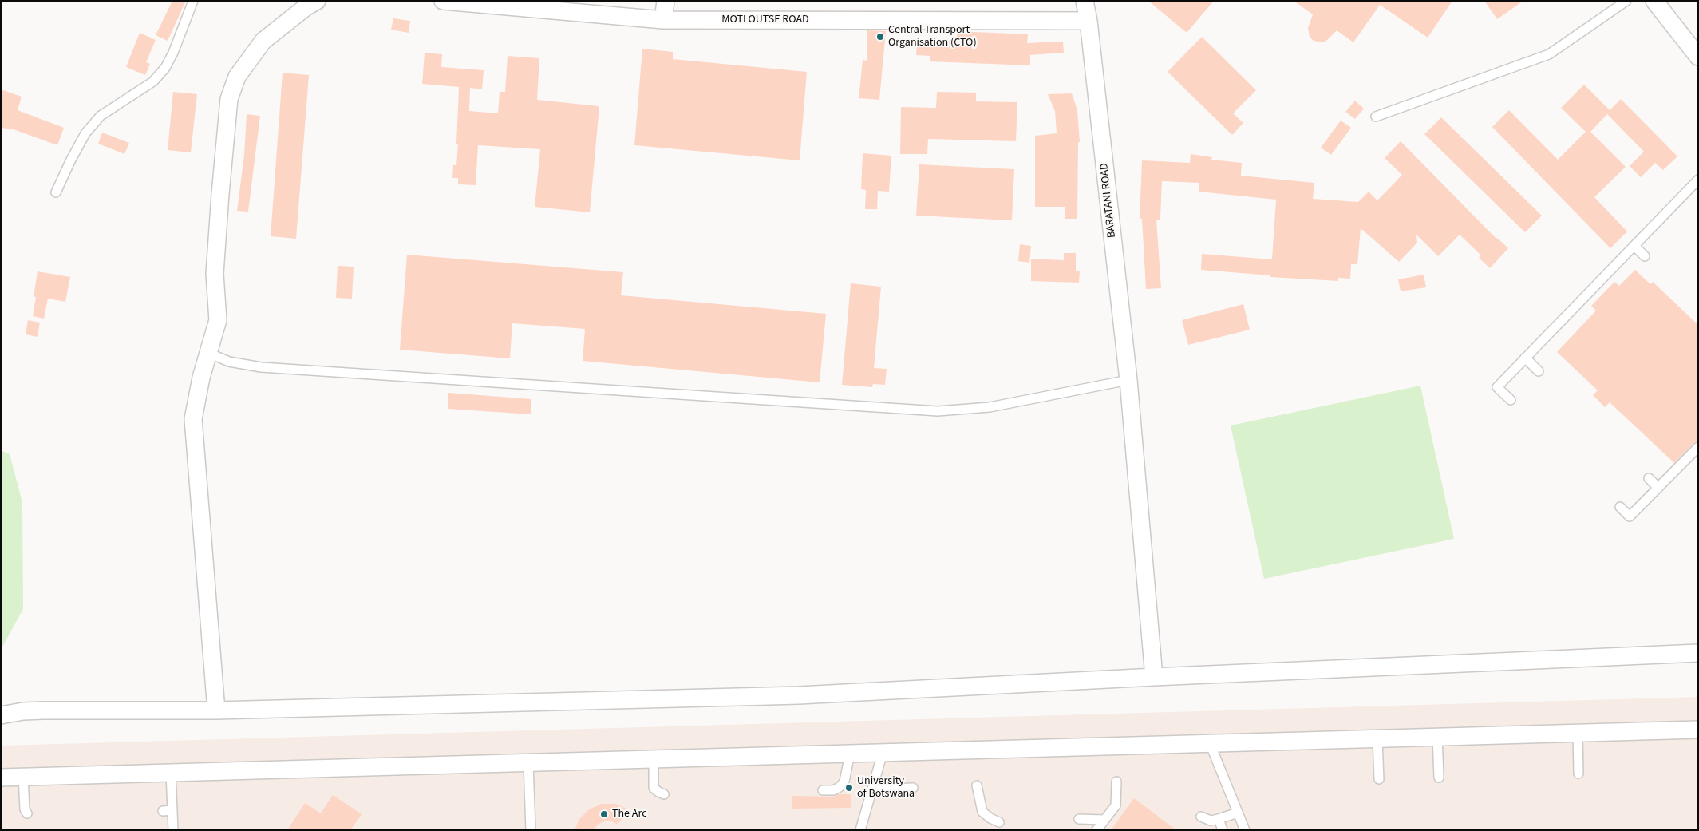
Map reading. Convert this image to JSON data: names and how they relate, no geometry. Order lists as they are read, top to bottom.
{
  "streets": {
    "street": ["MOTLOUTSE ROAD", "BARATANI ROAD"]
  },
  "crossings": [
    ["MOTLOUTSE ROAD", "BARATANI ROAD"]
  ],
  "places": ["Central Transport Organisation (CTO)", "University of Botswana", "The Arc"]
}
